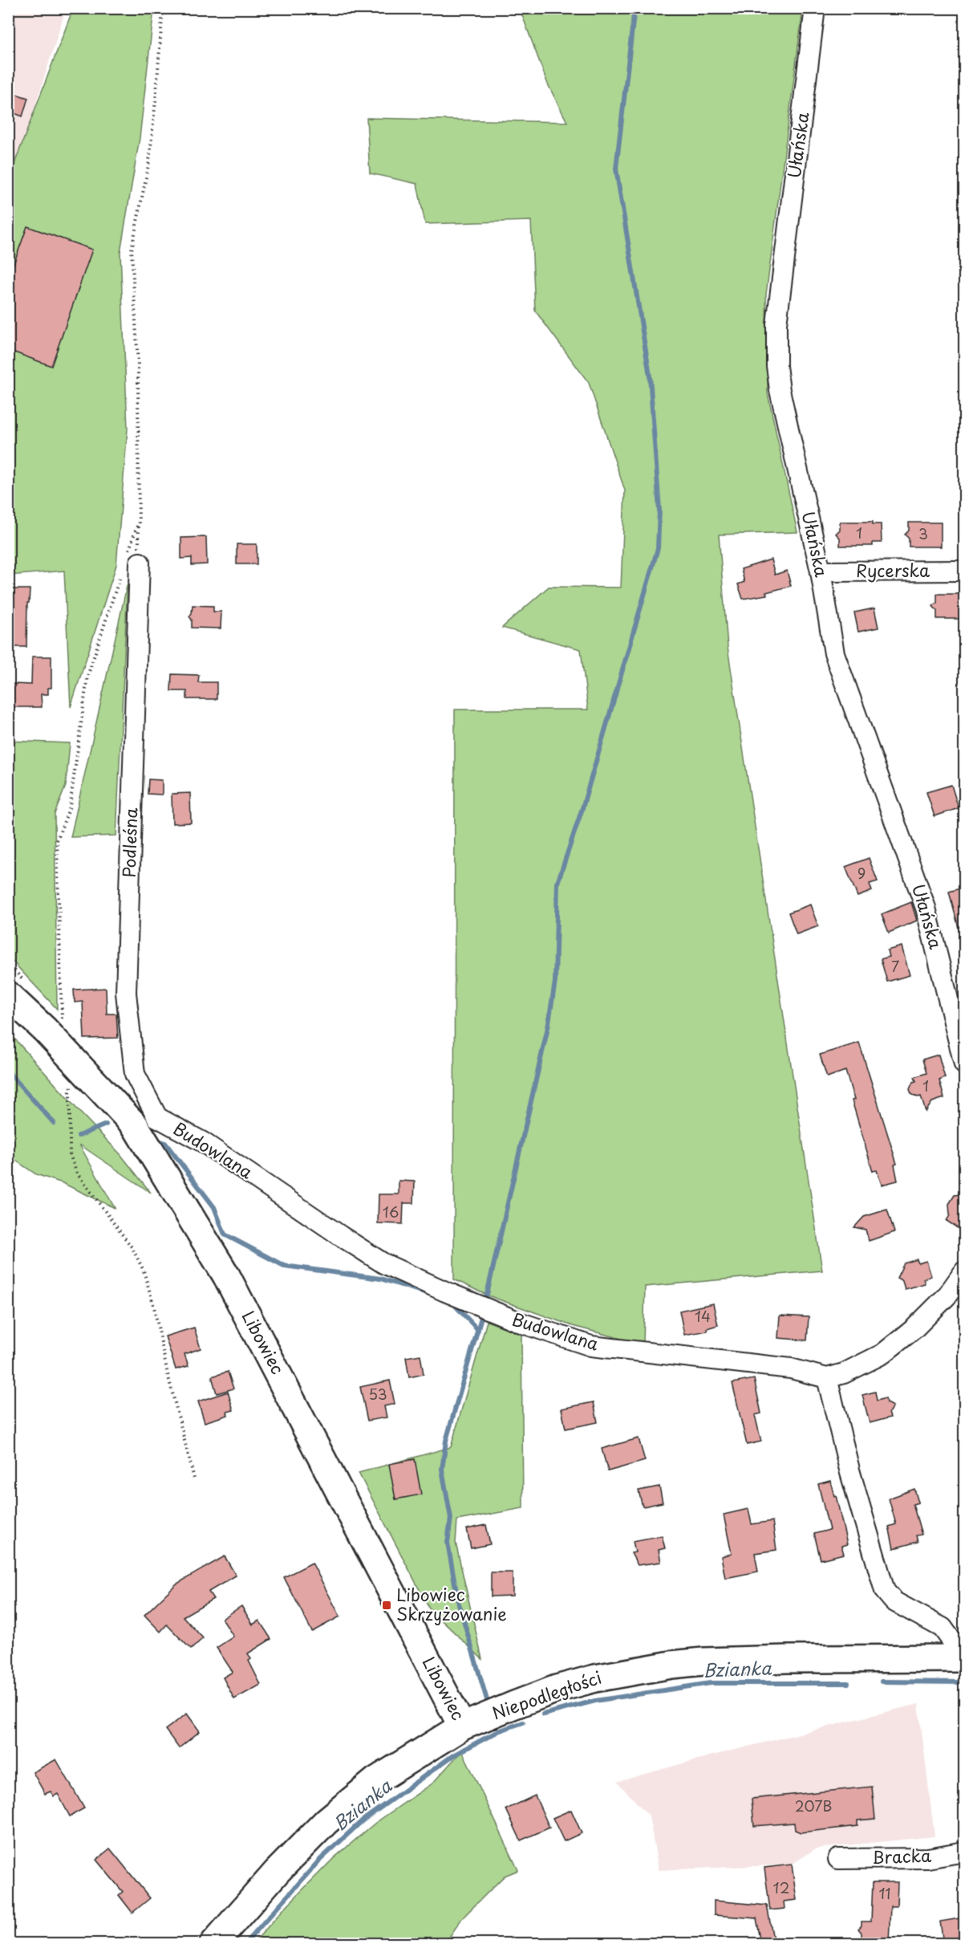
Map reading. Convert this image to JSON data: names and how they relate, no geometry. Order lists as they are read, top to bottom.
{
  "streets": {
    "street": [
      "Ułańska",
      "Rycerska",
      "Podleśna",
      "Budowlana",
      "Libowiec",
      "Niepodległości",
      "Bracka"
    ]
  },
  "crossings": [
    ["Ułańska", "Rycerska"],
    ["Podleśna", "Budowlana"],
    ["Podleśna", "Libowiec"],
    ["Budowlana", "Libowiec"],
    ["Libowiec", "Niepodległości"]
  ],
  "water": ["Bzianka"],
  "places": {
    "transit": ["Libowiec Skrzyżowanie"]
  },
  "house_numbers": [
    "1",
    "3",
    "9",
    "7",
    "1",
    "16",
    "14",
    "53",
    "207B",
    "12",
    "11"
  ]
}
